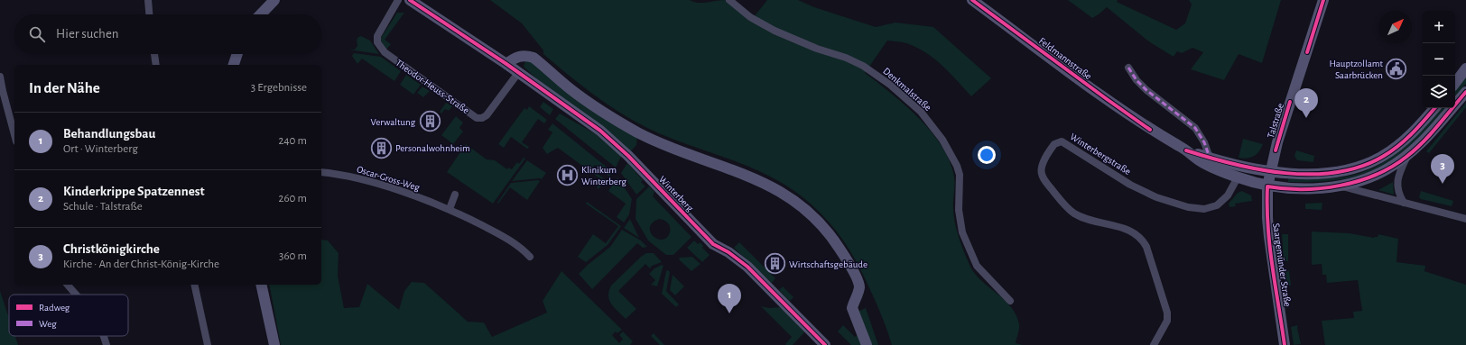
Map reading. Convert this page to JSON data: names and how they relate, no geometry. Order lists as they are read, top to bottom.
{
  "streets": {
    "street": [
      "Feldmannstraße",
      "Theodor-Heuss-Straße",
      "Denkmalstraße",
      "Talstraße",
      "Winterbergstraße",
      "Oscar-Gross-Weg",
      "Winterberg",
      "Saargemünder Straße"
    ]
  },
  "crossings": [
    ["Feldmannstraße", "Talstraße"],
    ["Feldmannstraße", "Winterbergstraße"],
    ["Feldmannstraße", "Saargemünder Straße"],
    ["Theodor-Heuss-Straße", "Winterberg"],
    ["Talstraße", "Saargemünder Straße"]
  ],
  "places": {
    "public building": ["Hauptzollamt Saarbrücken"],
    "building": ["Verwaltung", "Personalwohnheim", "Wirtschaftsgebäude"],
    "hospital": ["Klinikum Winterberg"]
  },
  "legend": ["Radweg", "Weg"],
  "north": "top right",
  "page": {
    "map_buttons": ["+", "−"],
    "search": "Hier suchen",
    "heading": ["In der Nähe", "3 Ergebnisse"],
    "pins": ["2", "3", "1"],
    "list": [
      {
        "mark": "1",
        "name": "Behandlungsbau",
        "note": "Ort · Winterberg",
        "value": "240 m"
      },
      {
        "mark": "2",
        "name": "Kinderkrippe Spatzennest",
        "note": "Schule · Talstraße",
        "value": "260 m"
      },
      {
        "mark": "3",
        "name": "Christkönigkirche",
        "note": "Kirche · An der Christ-König-Kirche",
        "value": "360 m"
      }
    ]
  }
}
